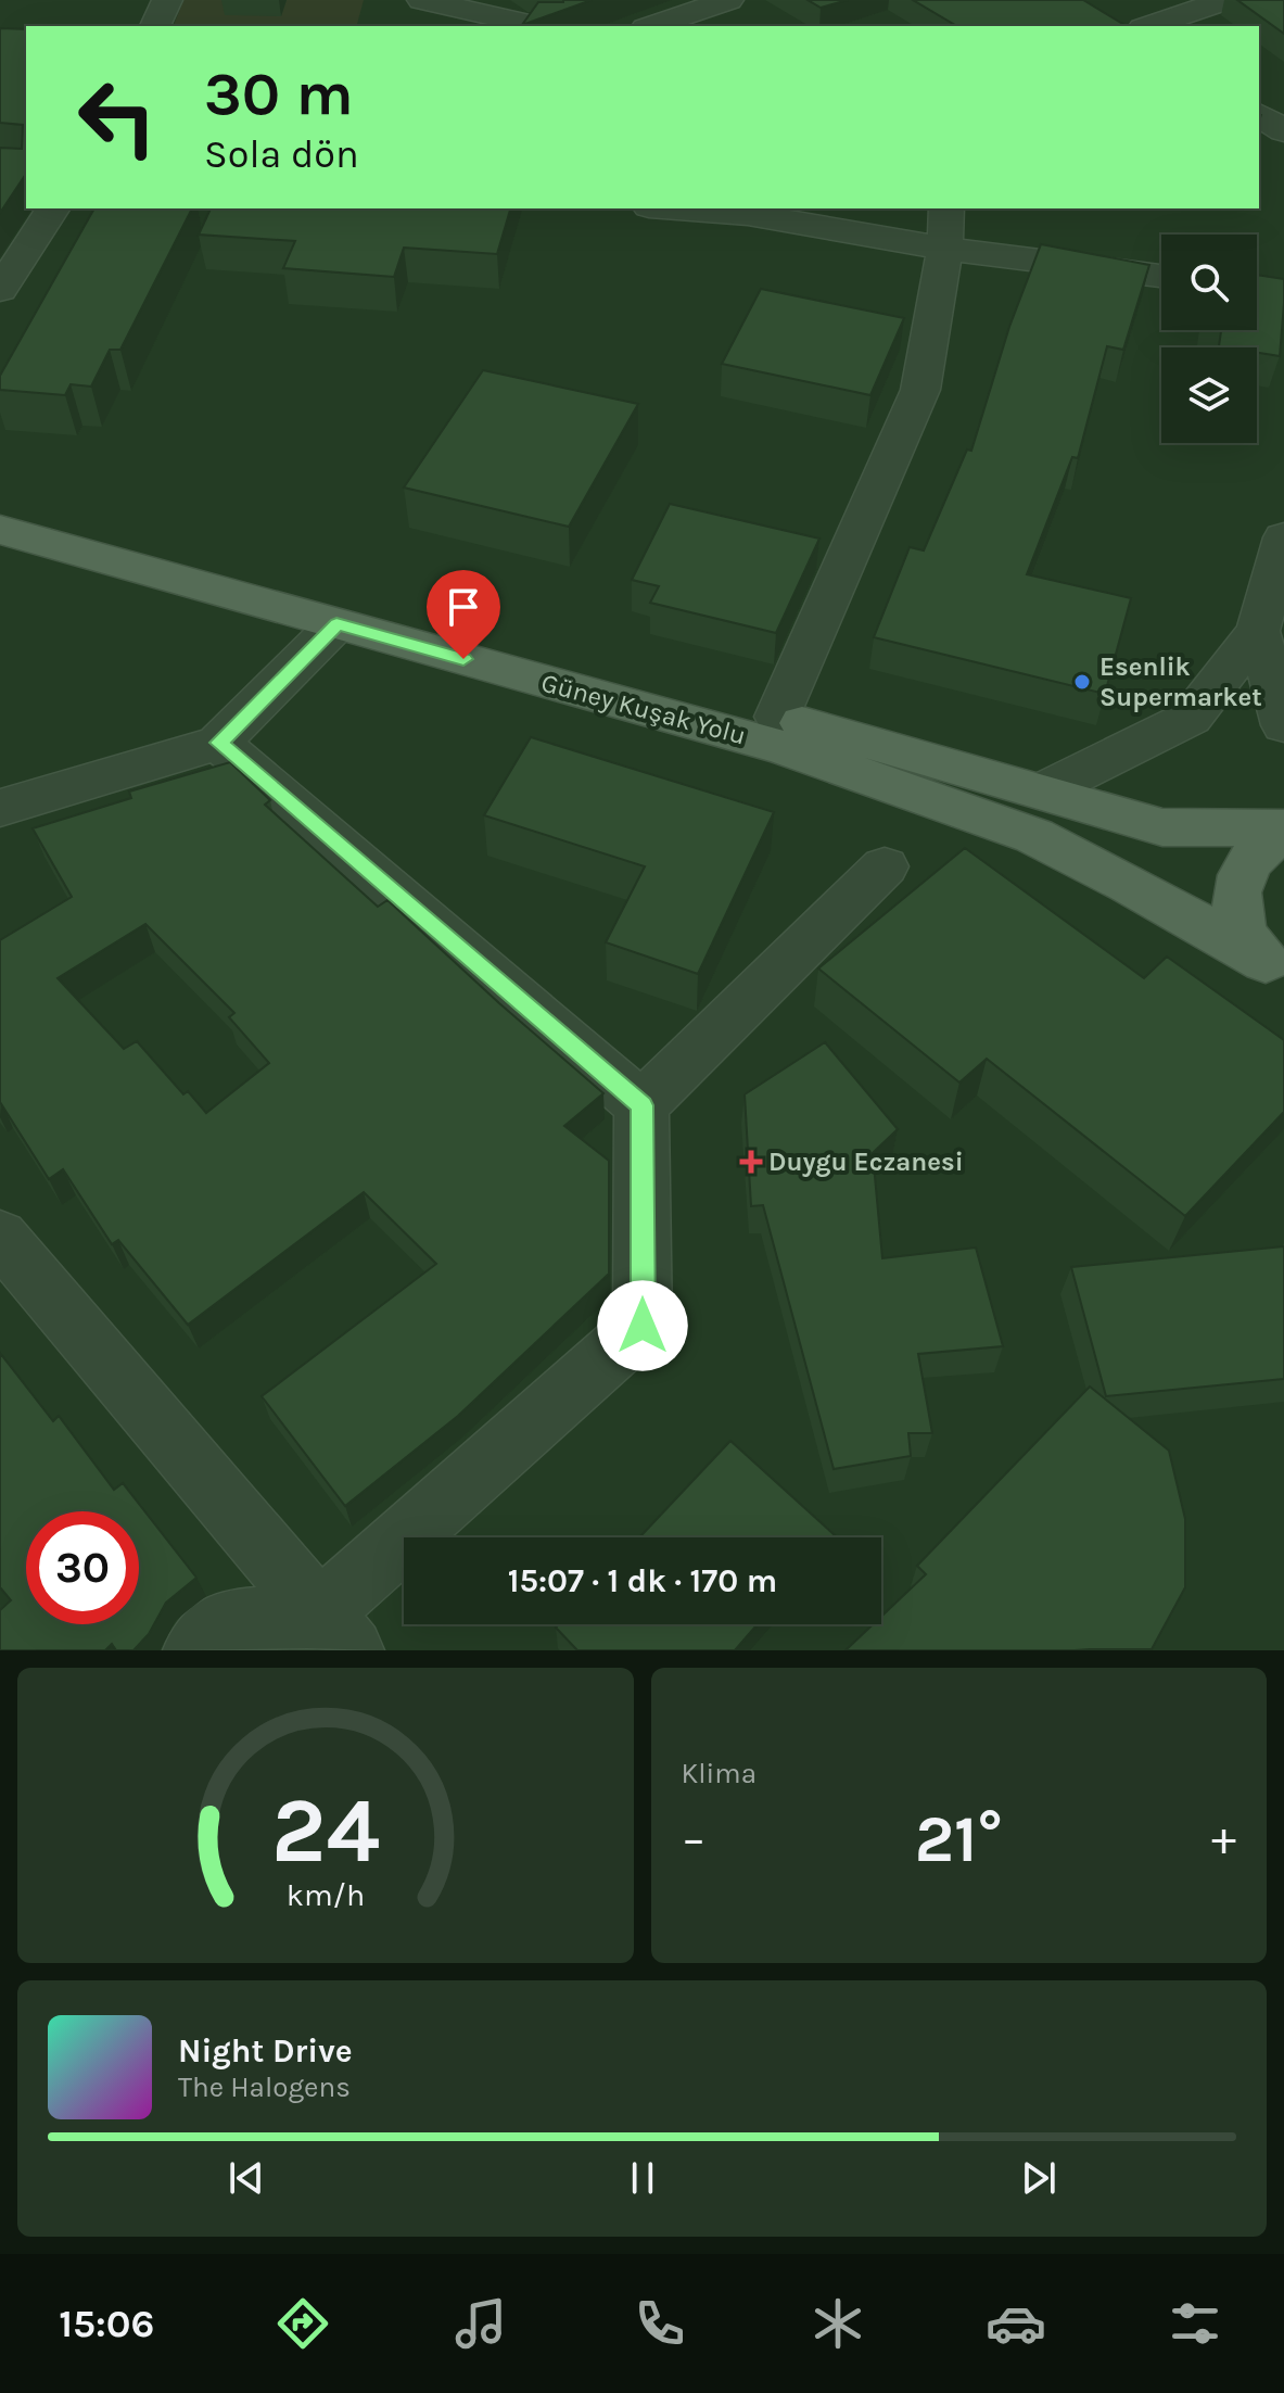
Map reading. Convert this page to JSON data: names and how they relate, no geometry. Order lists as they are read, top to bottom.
{
  "streets": {
    "main road": ["Güney Kuşak Yolu"]
  },
  "places": {
    "other": ["Esenlik Supermarket"],
    "health": ["Duygu Eczanesi"]
  },
  "page": {
    "turn": ["30 m", "Sola dön"],
    "limit": "30",
    "trip": "15:07 · 1 dk · 170 m",
    "tile": "Klima",
    "heat": ["−", "21°", "+"],
    "song": ["Night Drive", "The Halogens"],
    "tabs": "15:06",
    "gauge": ["24", "km/h"]
  }
}
